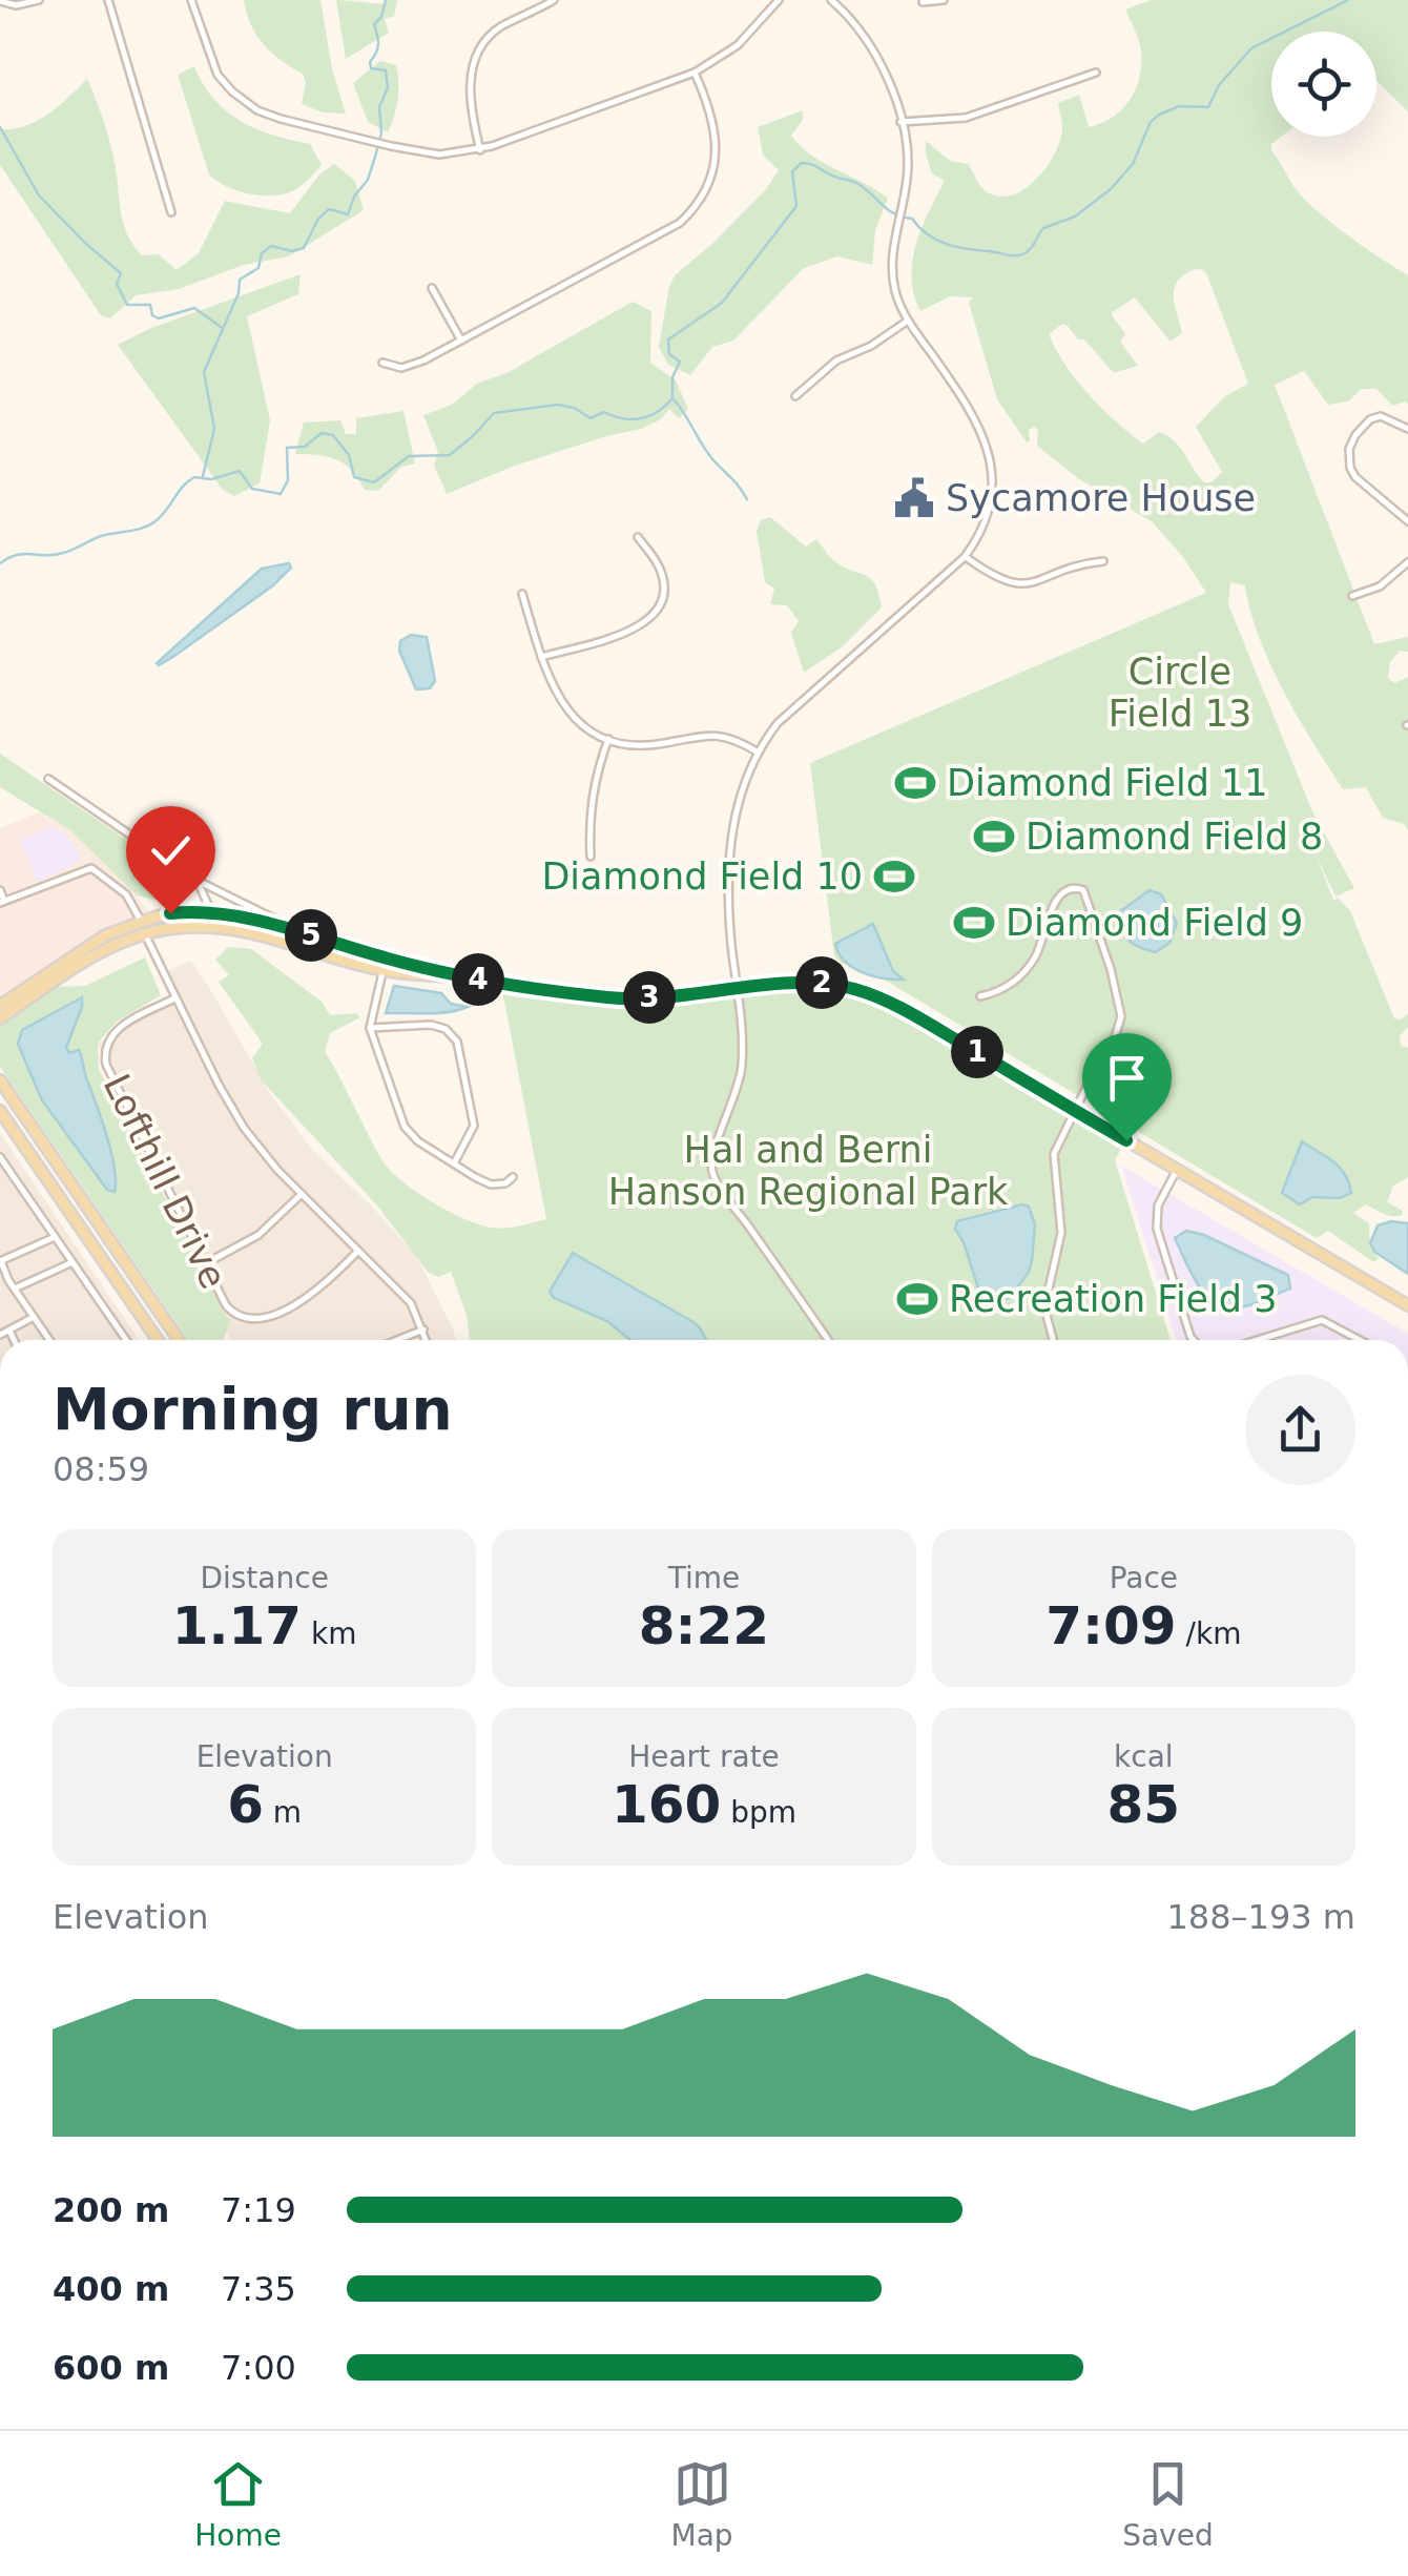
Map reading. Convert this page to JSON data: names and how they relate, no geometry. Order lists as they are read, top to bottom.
{
  "streets": {
    "street": ["Lofthill Drive"]
  },
  "parks": ["Circle Field 13", "Hal and Berni Hanson Regional Park"],
  "places": {
    "public building": ["Sycamore House"],
    "sports": [
      "Diamond Field 11",
      "Diamond Field 8",
      "Diamond Field 10",
      "Diamond Field 9",
      "Recreation Field 3"
    ]
  },
  "page": {
    "pins": [
      "5",
      "4",
      "2",
      "3",
      "1"
    ],
    "heading": ["Morning run", "08:59"],
    "stats": [
      ["Distance", "1.17 km"],
      ["Time", "8:22"],
      ["Pace", "7:09 /km"],
      ["Elevation", "6 m"],
      ["Heart rate", "160 bpm"],
      ["kcal", "85"]
    ],
    "chart": ["Elevation", "188–193 m"],
    "list": [
      {
        "name": "200 m",
        "note": "7:19"
      },
      {
        "name": "400 m",
        "note": "7:35"
      },
      {
        "name": "600 m",
        "note": "7:00"
      }
    ],
    "tabs": ["Home", "Map", "Saved"]
  }
}
